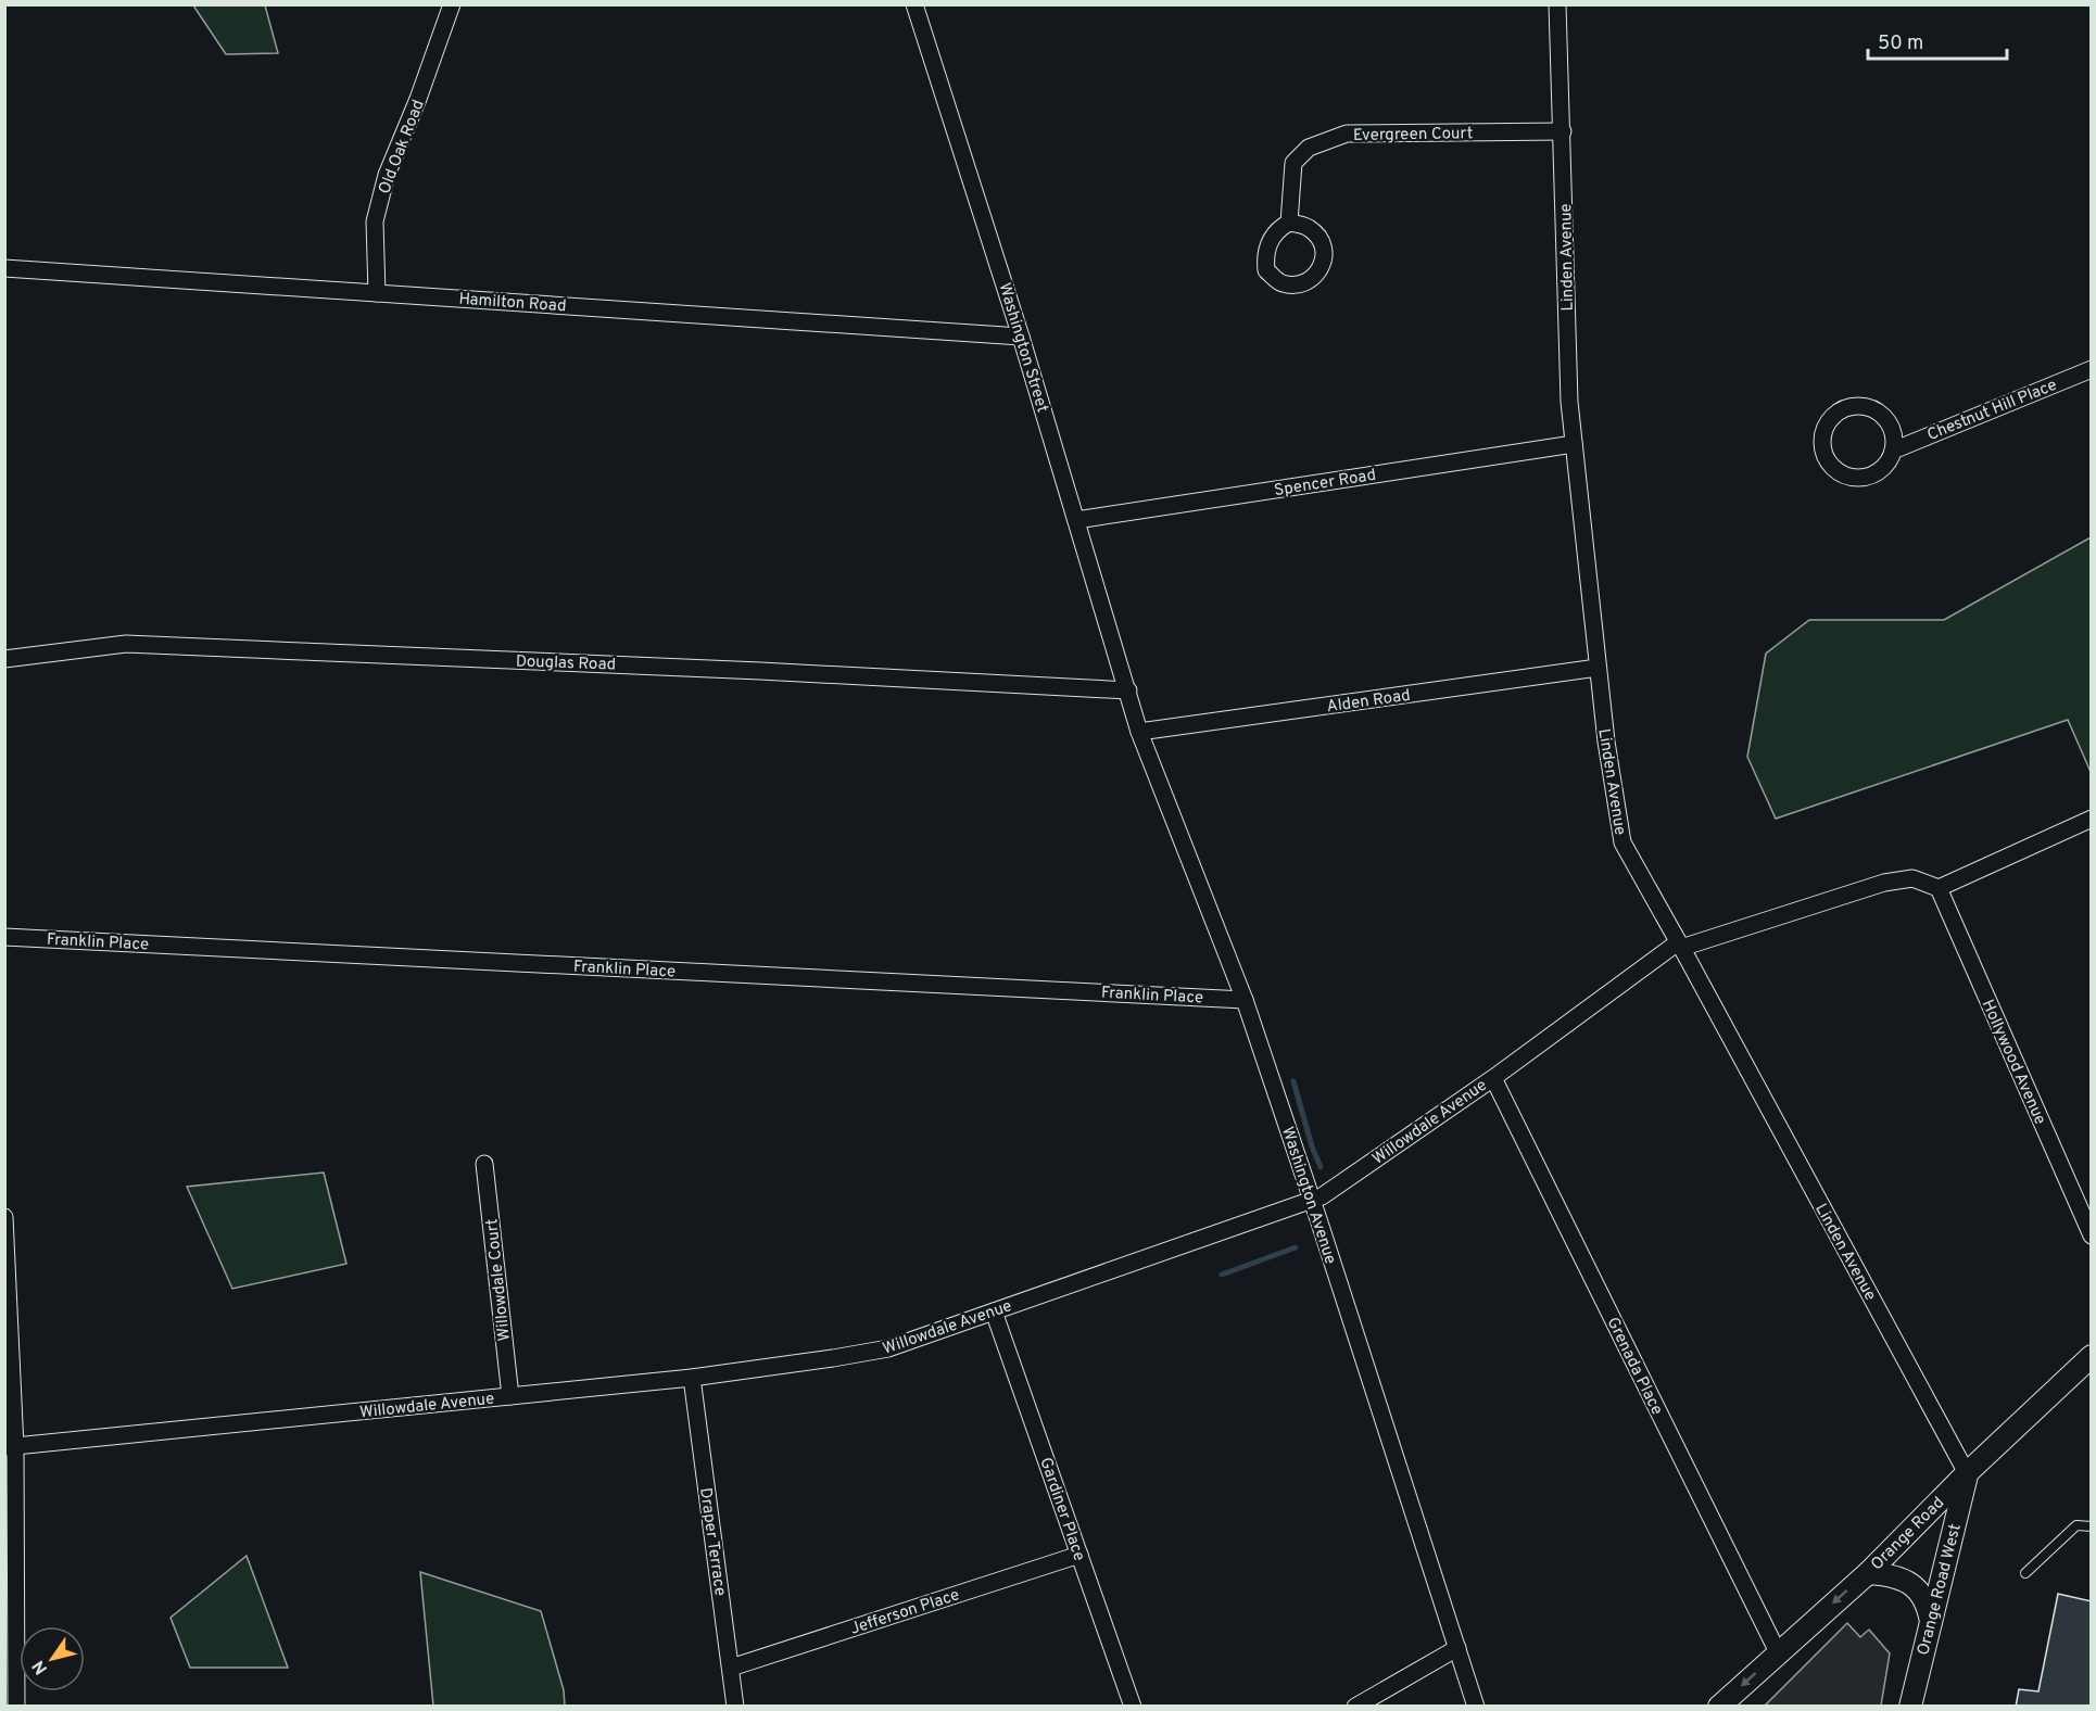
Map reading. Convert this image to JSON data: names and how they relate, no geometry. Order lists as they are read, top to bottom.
{
  "streets": {
    "street": [
      "Evergreen Court",
      "Old Oak Road",
      "Linden Avenue",
      "Hamilton Road",
      "Washington Street",
      "Chestnut Hill Place",
      "Spencer Road",
      "Douglas Road",
      "Alden Road",
      "Franklin Place",
      "Hollywood Avenue",
      "Willowdale Avenue",
      "Washington Avenue",
      "Willowdale Court",
      "Grenada Place",
      "Gardiner Place",
      "Orange Road",
      "Draper Terrace",
      "Orange Road West",
      "Jefferson Place"
    ]
  },
  "crossings": [
    ["Evergreen Court", "Linden Avenue"],
    ["Old Oak Road", "Hamilton Road"],
    ["Linden Avenue", "Spencer Road"],
    ["Linden Avenue", "Alden Road"],
    ["Linden Avenue", "Willowdale Avenue"],
    ["Linden Avenue", "Orange Road"],
    ["Linden Avenue", "Orange Road West"],
    ["Hamilton Road", "Washington Street"],
    ["Washington Street", "Spencer Road"],
    ["Washington Street", "Douglas Road"],
    ["Washington Street", "Washington Avenue"],
    ["Douglas Road", "Washington Avenue"],
    ["Alden Road", "Washington Avenue"],
    ["Franklin Place", "Washington Avenue"],
    ["Hollywood Avenue", "Willowdale Avenue"],
    ["Willowdale Avenue", "Washington Avenue"],
    ["Willowdale Avenue", "Willowdale Court"],
    ["Willowdale Avenue", "Grenada Place"],
    ["Willowdale Avenue", "Gardiner Place"],
    ["Willowdale Avenue", "Draper Terrace"],
    ["Grenada Place", "Orange Road"],
    ["Gardiner Place", "Jefferson Place"],
    ["Orange Road", "Orange Road West"],
    ["Draper Terrace", "Jefferson Place"]
  ],
  "one_way": ["Orange Road"],
  "scale_bar": "50 m",
  "north": "bottom left"
}
